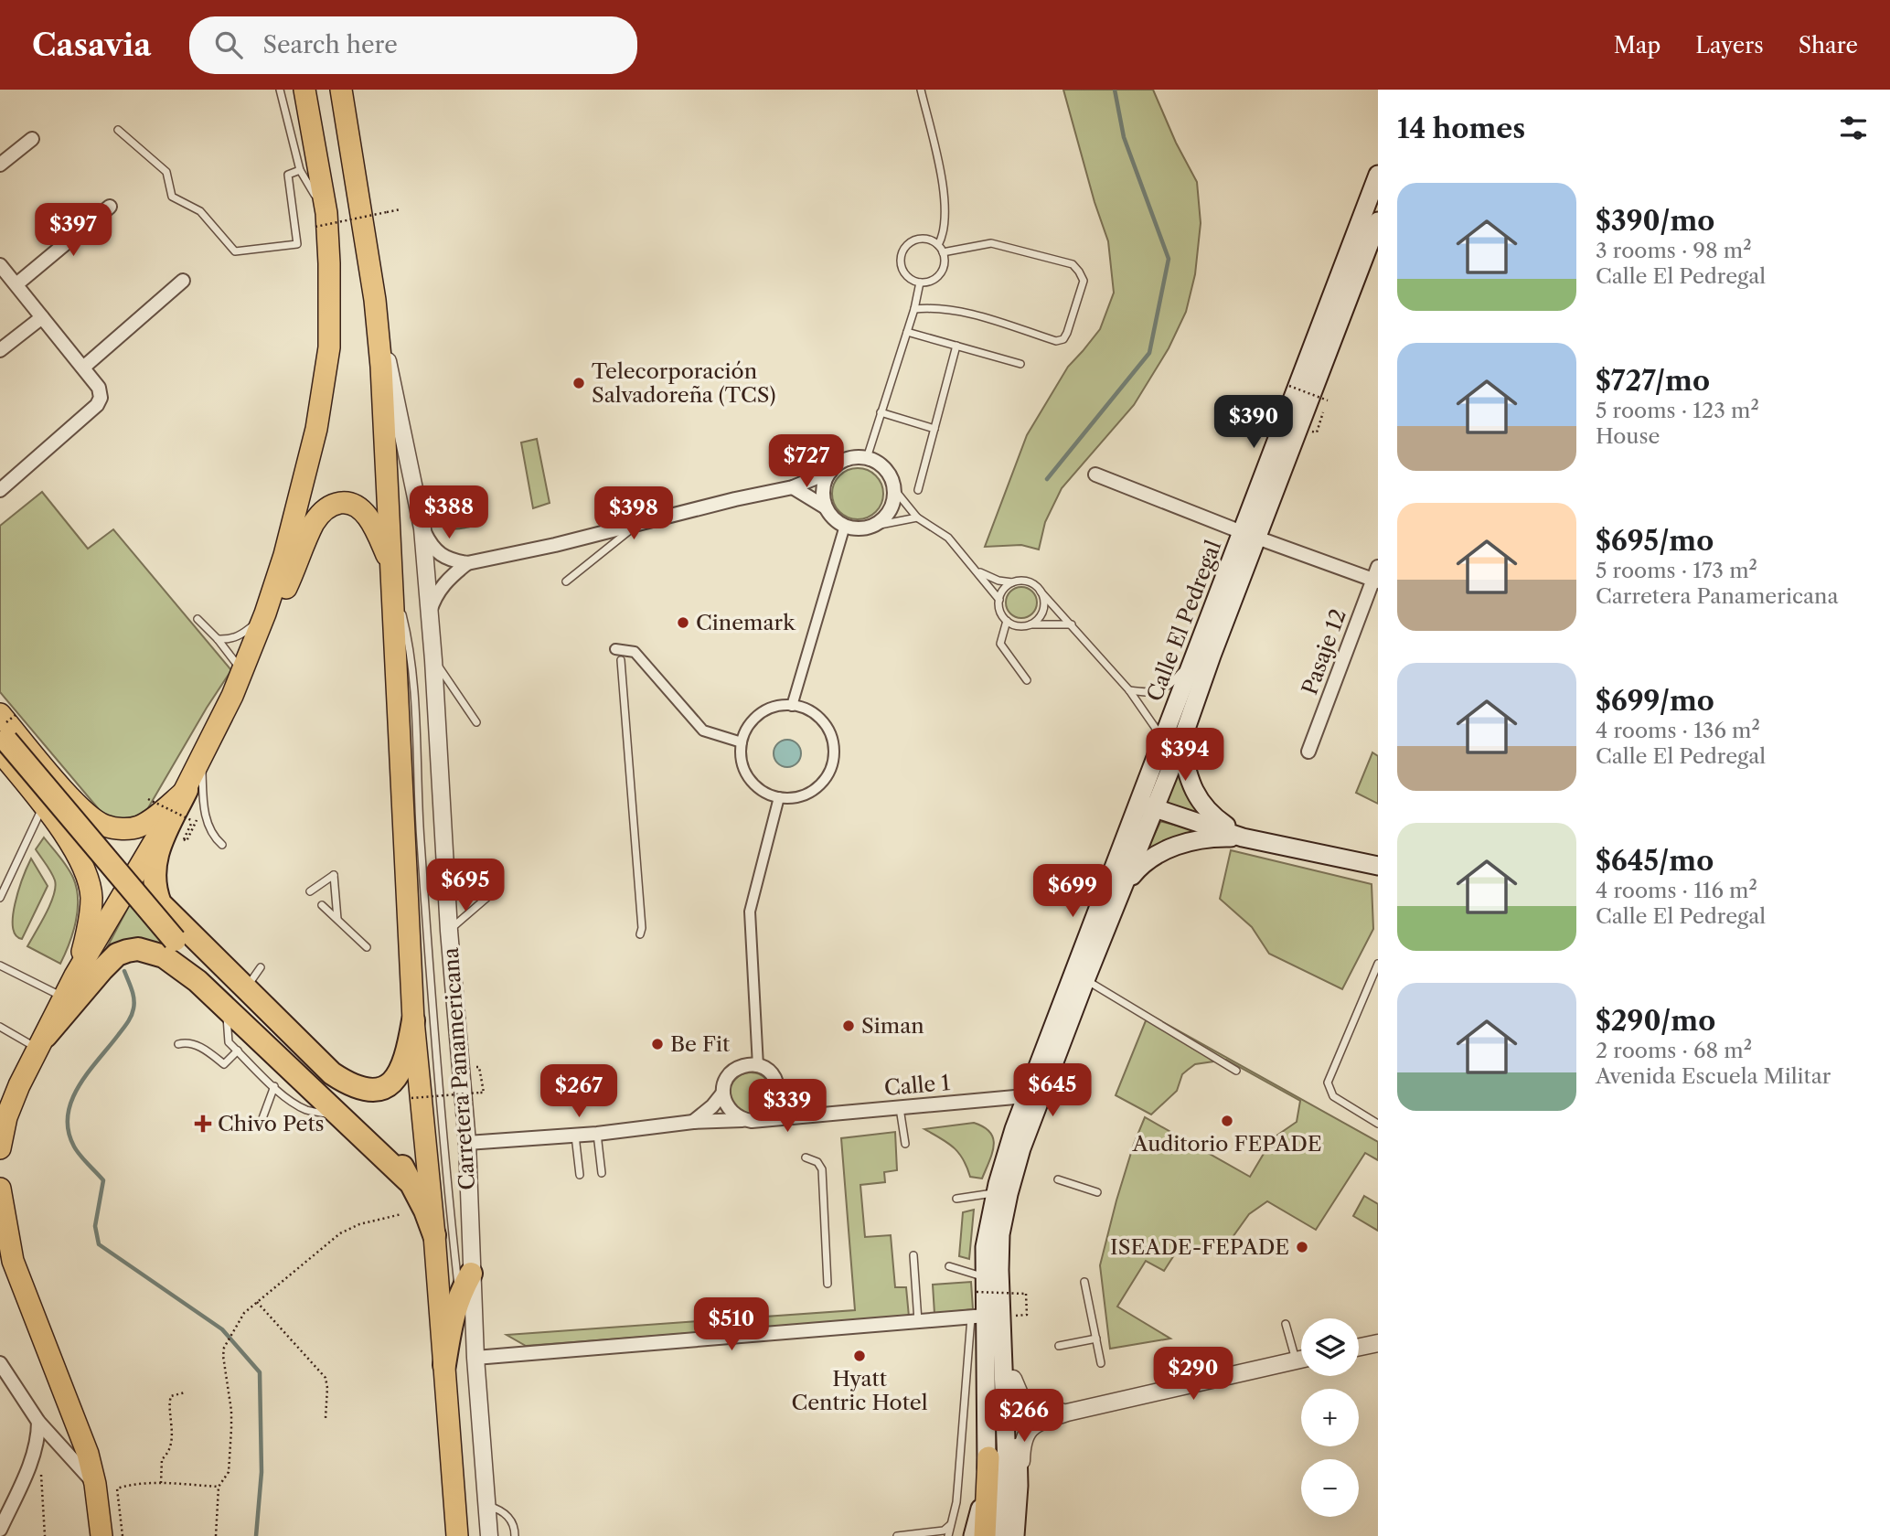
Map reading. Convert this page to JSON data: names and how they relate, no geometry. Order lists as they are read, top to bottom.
{
  "streets": {
    "main road": ["Calle El Pedregal", "Carretera Panamericana"],
    "street": ["Pasaje 12", "Calle 1"]
  },
  "crossings": [
    ["Calle El Pedregal", "Calle 1"],
    ["Carretera Panamericana", "Calle 1"]
  ],
  "places": {
    "other": [
      "Telecorporación Salvadoreña (TCS)",
      "Cinemark",
      "Siman",
      "Be Fit",
      "Auditorio FEPADE",
      "ISEADE-FEPADE",
      "Hyatt Centric Hotel"
    ],
    "health": ["Chivo Pets"]
  },
  "page": {
    "header": "Casavia",
    "search": "Search here",
    "nav": ["Map", "Layers", "Share"],
    "heading": "14 homes",
    "list": [
      {
        "name": "$390/mo",
        "note": "3 rooms · 98 m² · Calle El Pedregal"
      },
      {
        "name": "$727/mo",
        "note": "5 rooms · 123 m² · House"
      },
      {
        "name": "$695/mo",
        "note": "5 rooms · 173 m² · Carretera Panamericana"
      },
      {
        "name": "$699/mo",
        "note": "4 rooms · 136 m² · Calle El Pedregal"
      },
      {
        "name": "$645/mo",
        "note": "4 rooms · 116 m² · Calle El Pedregal"
      },
      {
        "name": "$290/mo",
        "note": "2 rooms · 68 m² · Avenida Escuela Militar"
      }
    ],
    "price": [
      "$397",
      "$390",
      "$727",
      "$388",
      "$398",
      "$394",
      "$695",
      "$699",
      "$645",
      "$267",
      "$339",
      "$510",
      "$290",
      "$266"
    ],
    "map_buttons": ["+", "−"]
  }
}
